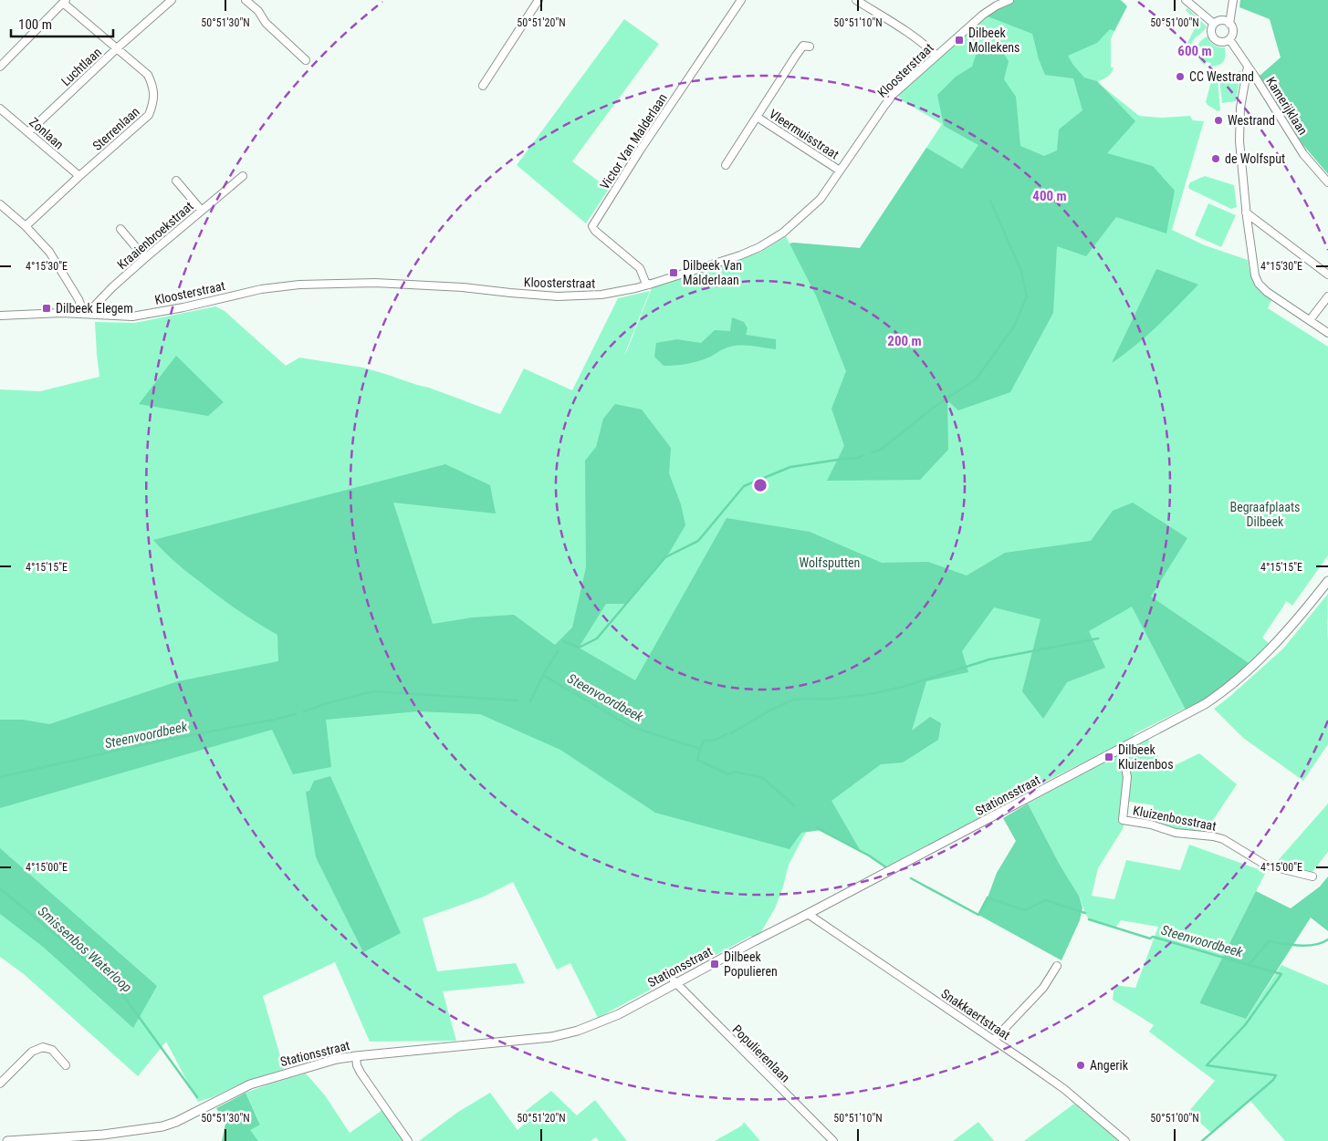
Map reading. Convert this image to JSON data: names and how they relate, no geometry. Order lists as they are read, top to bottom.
{
  "streets": {
    "street": [
      "Luchtlaan",
      "Kloosterstraat",
      "Kamerijklaan",
      "Sterrenlaan",
      "Zonlaan",
      "Vleermuisstraat",
      "Victor Van Malderlaan",
      "Kraaienbroekstraat",
      "Stationsstraat",
      "Kluizenbosstraat",
      "Snakkaertstraat",
      "Populierenlaan"
    ]
  },
  "crossings": [
    ["Luchtlaan", "Sterrenlaan"],
    ["Luchtlaan", "Zonlaan"],
    ["Kloosterstraat", "Vleermuisstraat"],
    ["Kloosterstraat", "Victor Van Malderlaan"],
    ["Kloosterstraat", "Kraaienbroekstraat"],
    ["Sterrenlaan", "Zonlaan"],
    ["Stationsstraat", "Kluizenbosstraat"],
    ["Stationsstraat", "Snakkaertstraat"],
    ["Stationsstraat", "Populierenlaan"]
  ],
  "water": ["Steenvoordbeek", "Smissenbos Waterloop"],
  "parks": ["Begraafplaats Dilbeek", "Wolfsputten"],
  "places": {
    "transit": [
      "Dilbeek Mollekens",
      "Dilbeek Van Malderlaan",
      "Dilbeek Elegem",
      "Dilbeek Kluizenbos",
      "Dilbeek Populieren"
    ],
    "other": [
      "CC Westrand",
      "Westrand",
      "de Wolfsput",
      "Angerik"
    ]
  },
  "scale_bar": "100 m",
  "coordinates": [
    "50°51'30\"N",
    "50°51'20\"N",
    "50°51'10\"N",
    "50°51'00\"N",
    "4°15'30\"E",
    "4°15'15\"E",
    "4°15'00\"E"
  ],
  "rings": ["600 m", "400 m", "200 m"]
}
